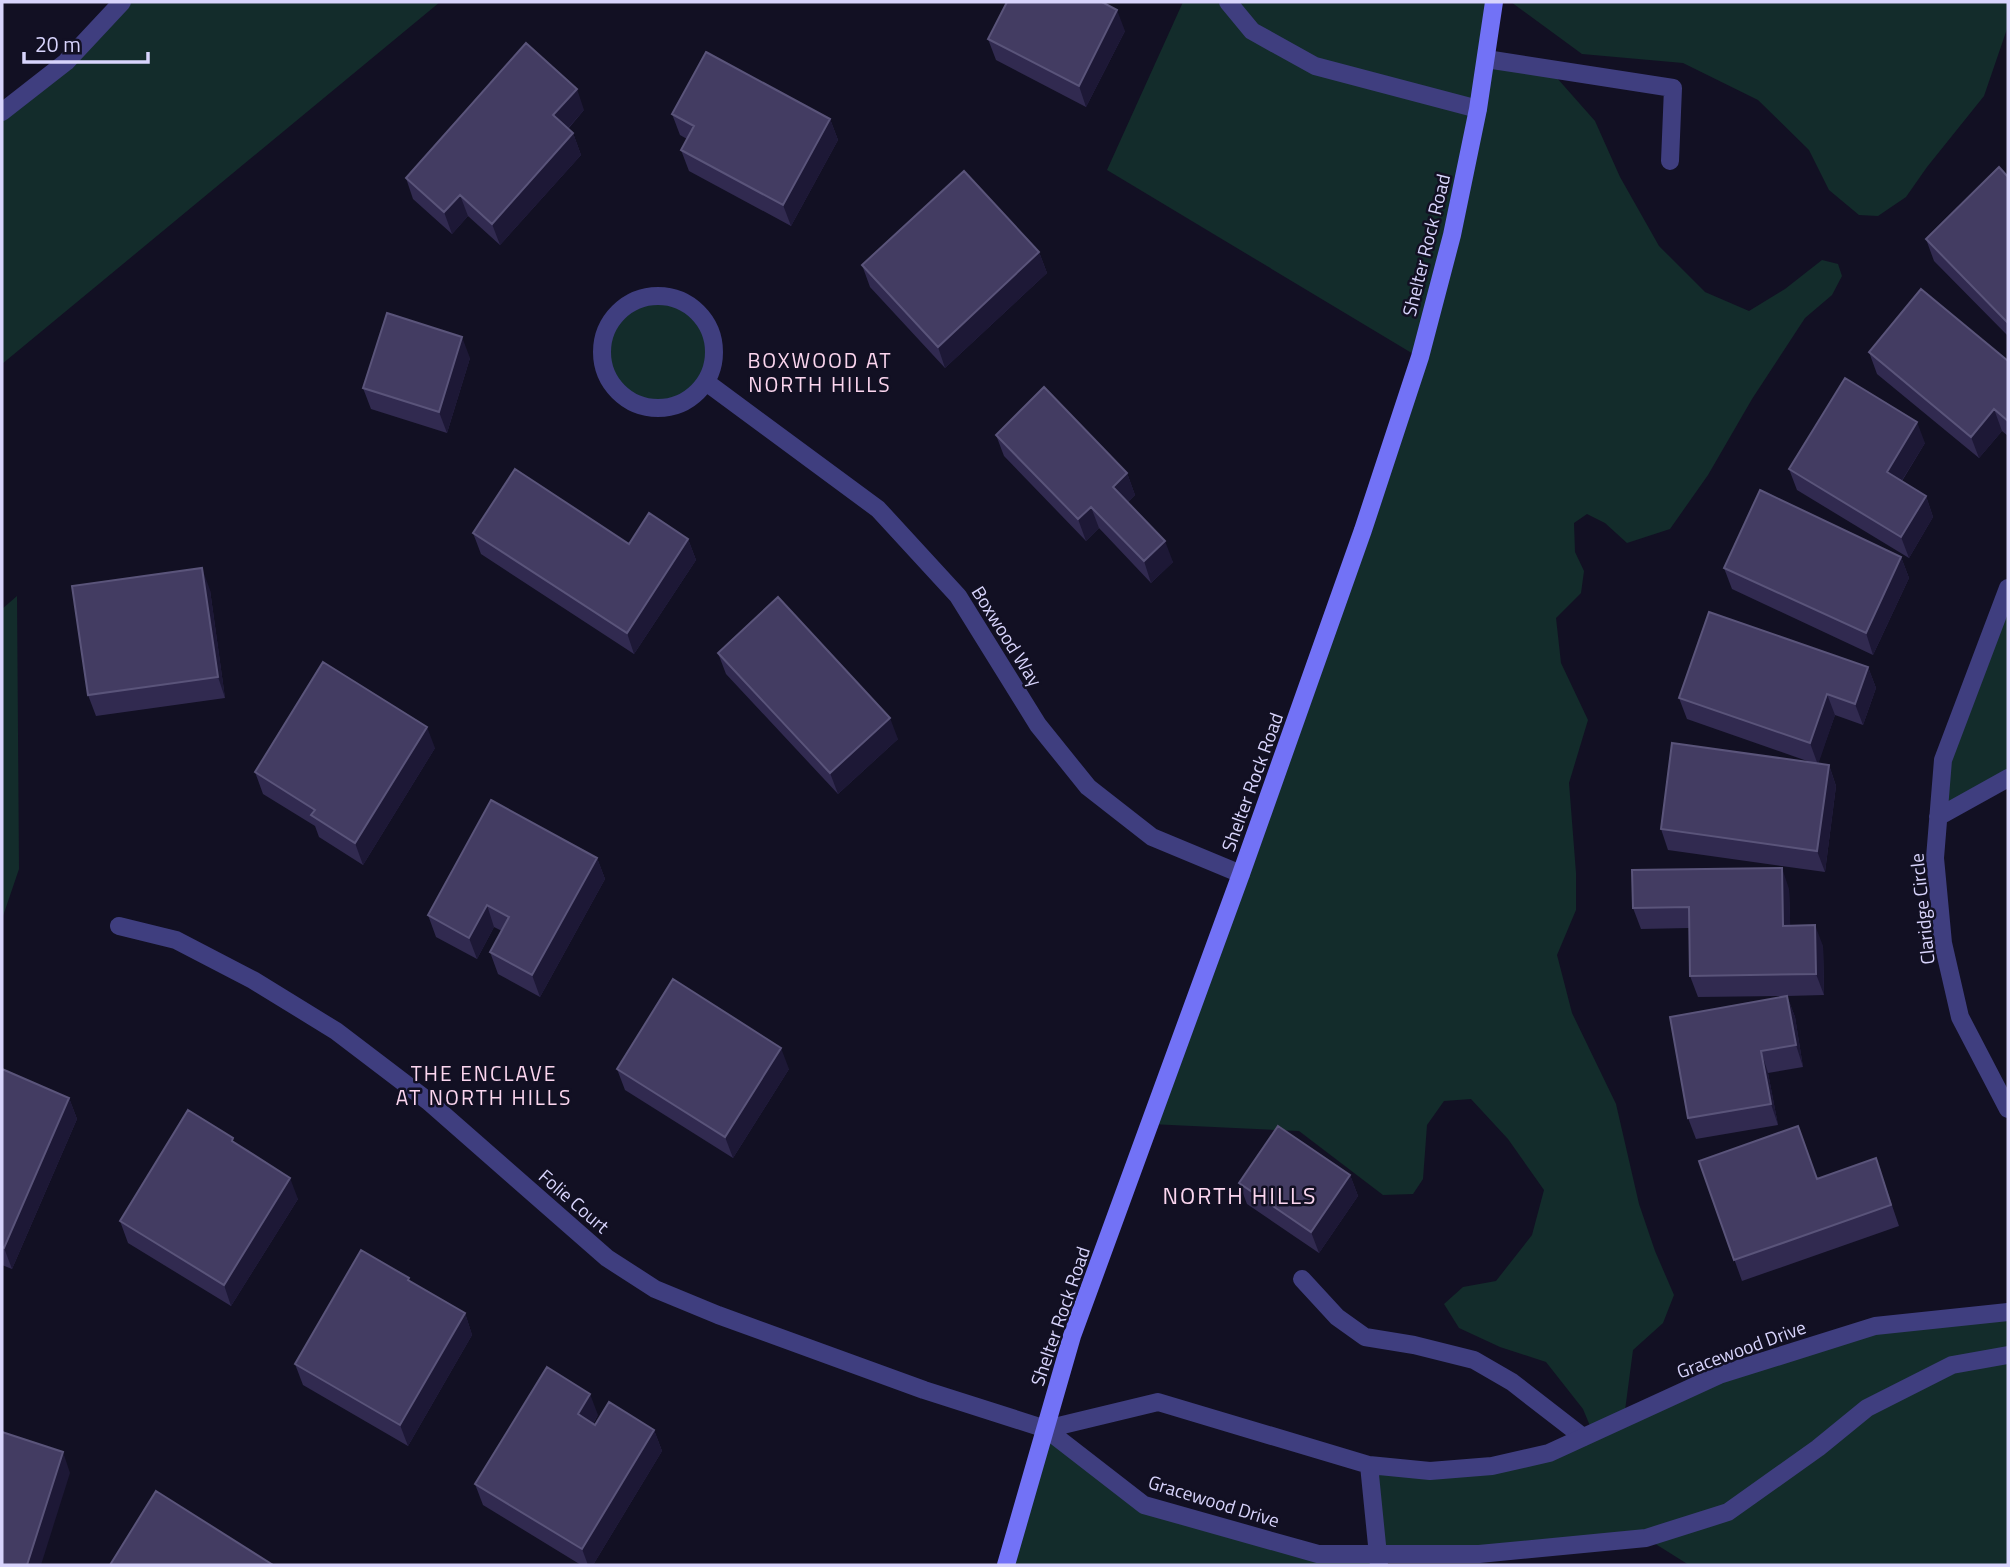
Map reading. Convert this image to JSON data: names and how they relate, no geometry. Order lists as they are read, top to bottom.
{
  "streets": {
    "main road": ["Shelter Rock Road"],
    "street": [
      "Boxwood Way",
      "Claridge Circle",
      "Folie Court",
      "Gracewood Drive"
    ]
  },
  "crossings": [
    ["Shelter Rock Road", "Boxwood Way"],
    ["Shelter Rock Road", "Folie Court"],
    ["Shelter Rock Road", "Gracewood Drive"],
    ["Folie Court", "Gracewood Drive"]
  ],
  "districts": ["BOXWOOD AT NORTH HILLS", "THE ENCLAVE AT NORTH HILLS", "NORTH HILLS"],
  "scale_bar": "20 m"
}
